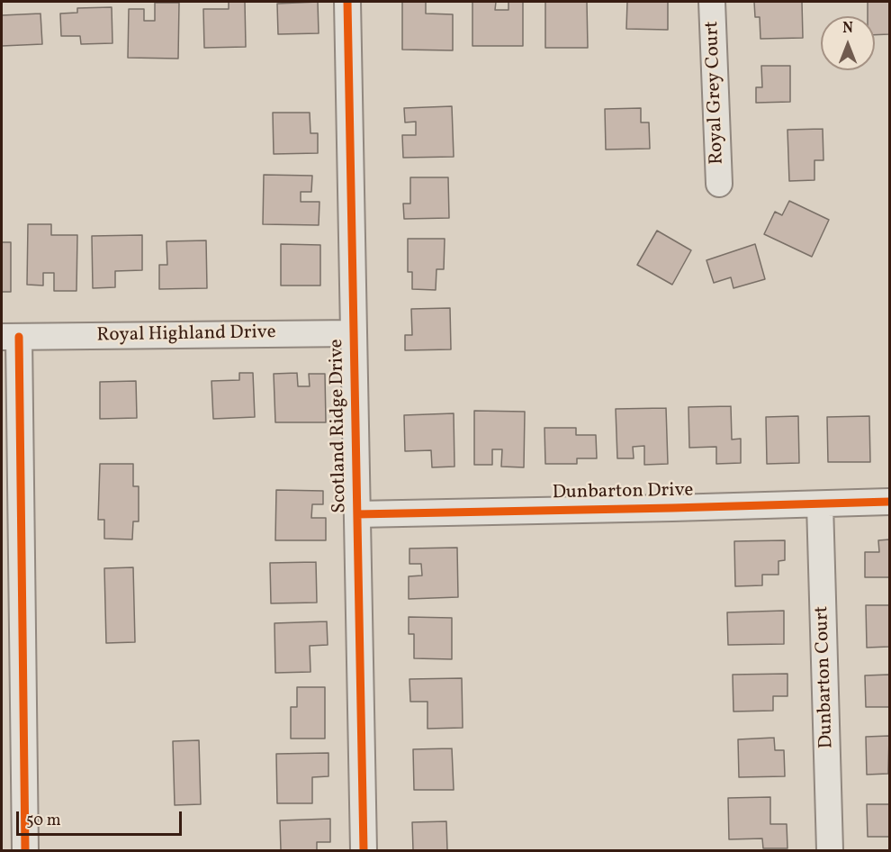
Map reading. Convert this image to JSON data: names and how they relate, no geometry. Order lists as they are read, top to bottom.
{
  "streets": {
    "street": [
      "Royal Grey Court",
      "Royal Highland Drive",
      "Scotland Ridge Drive",
      "Dunbarton Drive",
      "Dunbarton Court"
    ]
  },
  "crossings": [
    ["Royal Highland Drive", "Scotland Ridge Drive"],
    ["Scotland Ridge Drive", "Dunbarton Drive"],
    ["Dunbarton Drive", "Dunbarton Court"]
  ],
  "scale_bar": "50 m",
  "north": "top"
}
